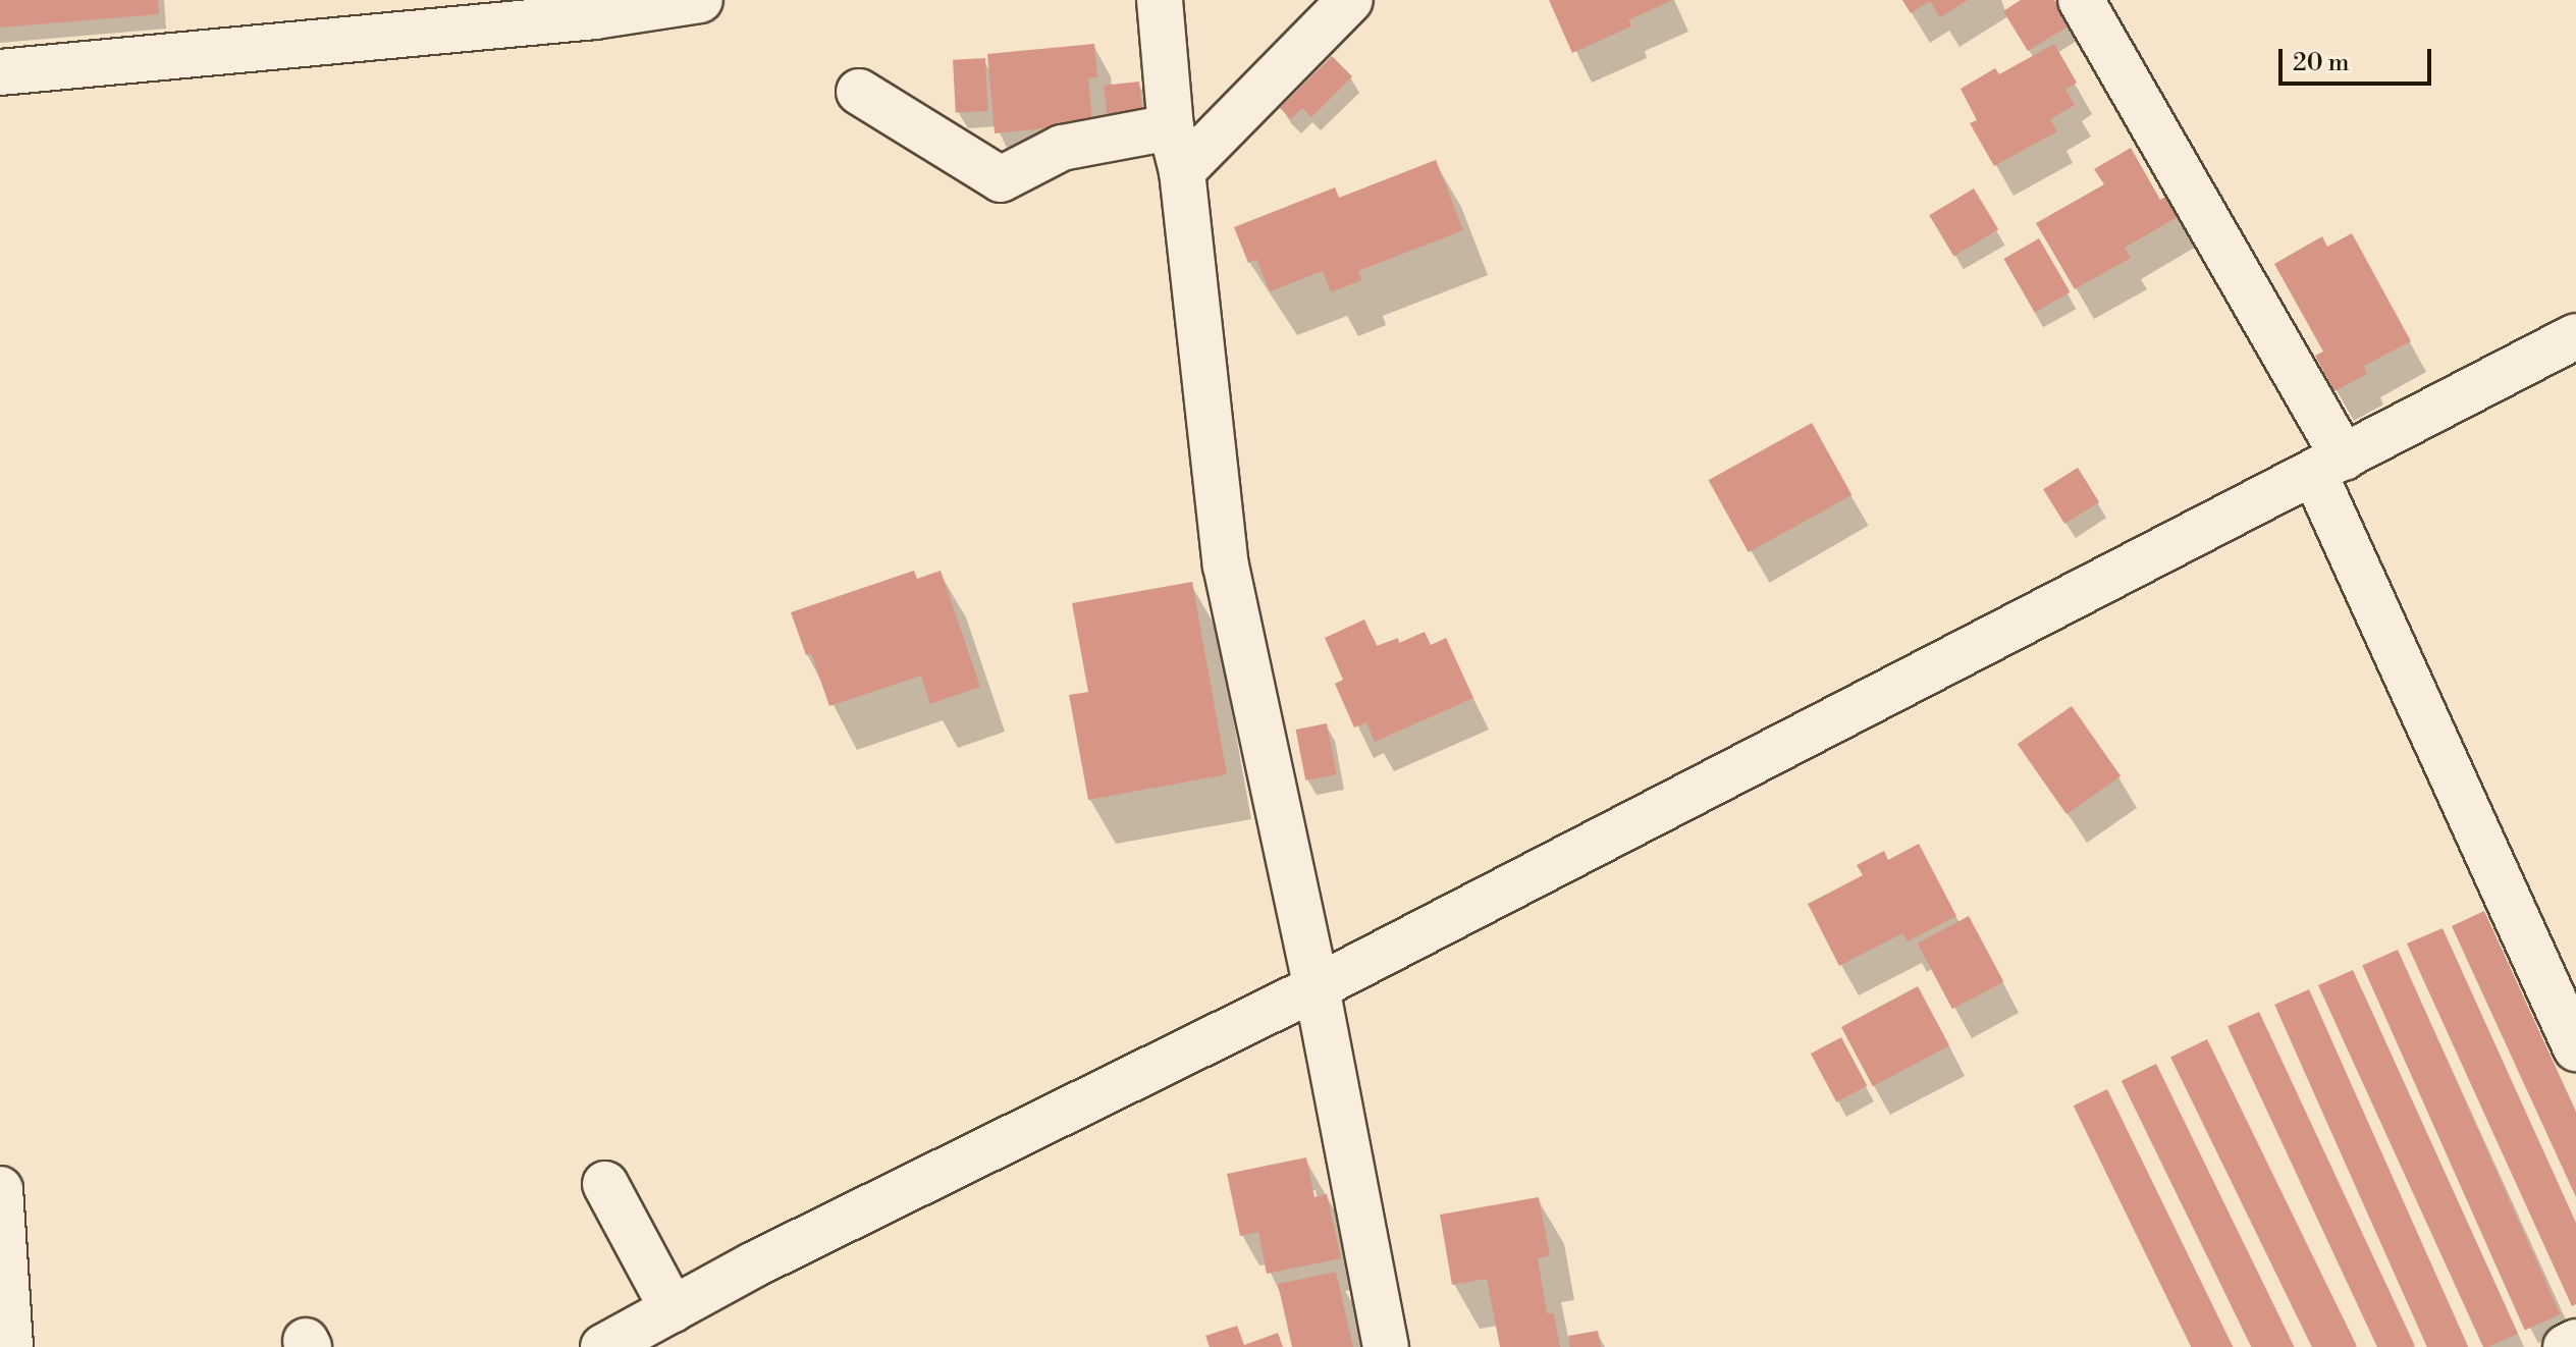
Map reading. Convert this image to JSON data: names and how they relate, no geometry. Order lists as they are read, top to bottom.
{
  "scale_bar": "20 m"
}
